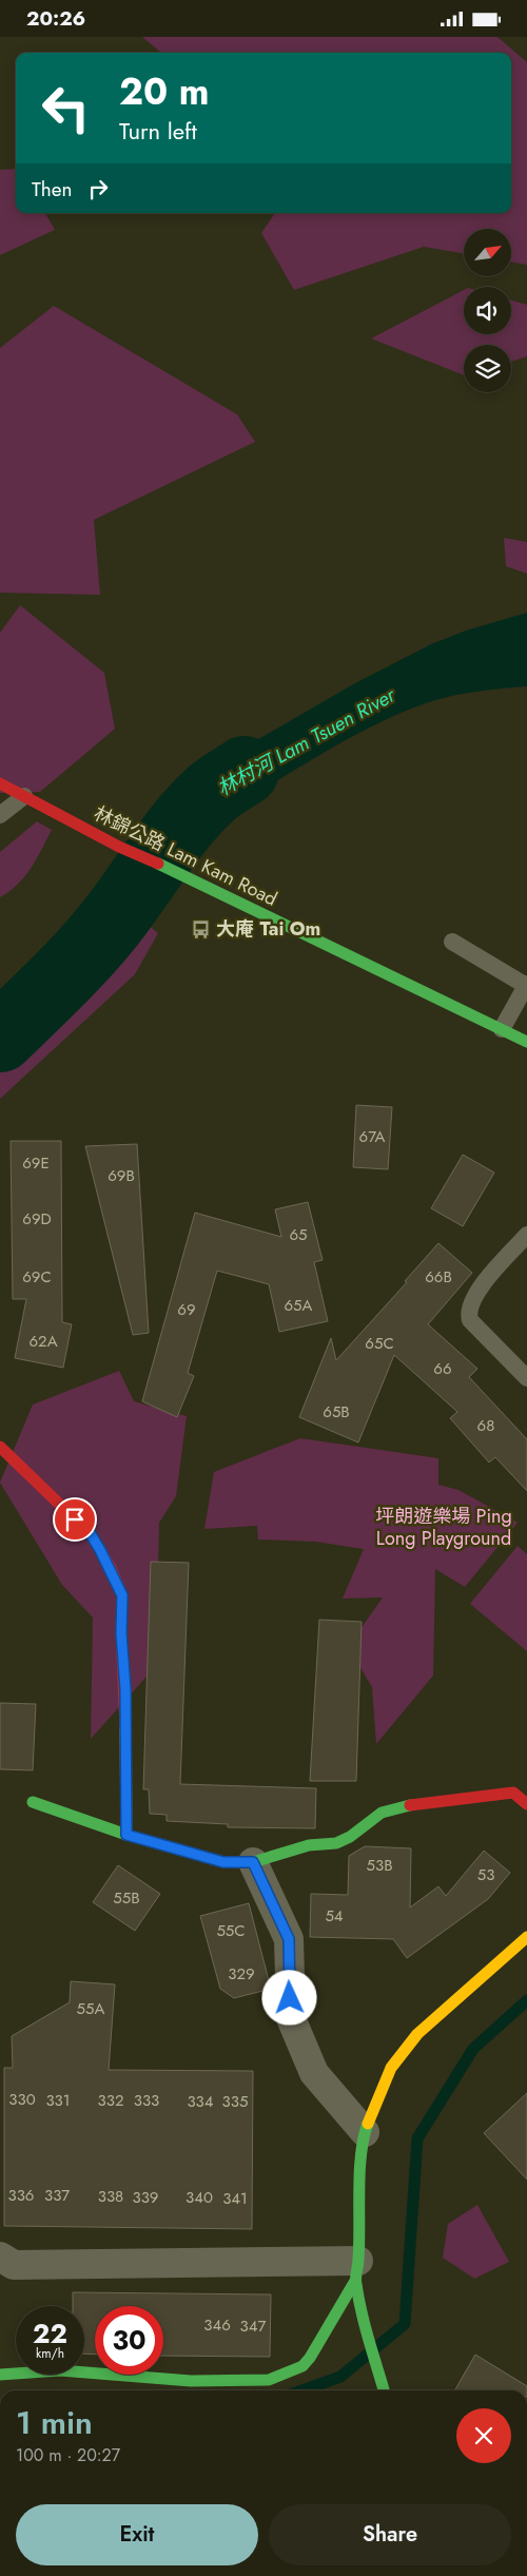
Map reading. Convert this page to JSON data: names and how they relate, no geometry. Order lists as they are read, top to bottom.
{
  "streets": {
    "street": ["林錦公路 Lam Kam Road"]
  },
  "water": ["林村河 Lam Tsuen River"],
  "parks": ["坪朗遊樂場 Ping Long Playground"],
  "places": {
    "bus stop": ["大庵 Tai Om"]
  },
  "house_numbers": [
    "67A",
    "69E",
    "69B",
    "69D",
    "65",
    "69C",
    "66B",
    "65A",
    "69",
    "62A",
    "65C",
    "66",
    "65B",
    "68",
    "53B",
    "53",
    "55B",
    "54",
    "55C",
    "329",
    "55A",
    "330",
    "331",
    "332",
    "333",
    "334",
    "335",
    "336",
    "337",
    "338",
    "339",
    "340",
    "341",
    "346",
    "347"
  ],
  "north": "top right",
  "page": {
    "status": "20:26",
    "turn": ["20 m", "Turn left"],
    "then": "Then",
    "speed": "22 km/h",
    "limit": "30",
    "heading": ["1 min", "100 m · 20:27"],
    "buttons": ["Exit", "Share"]
  }
}
